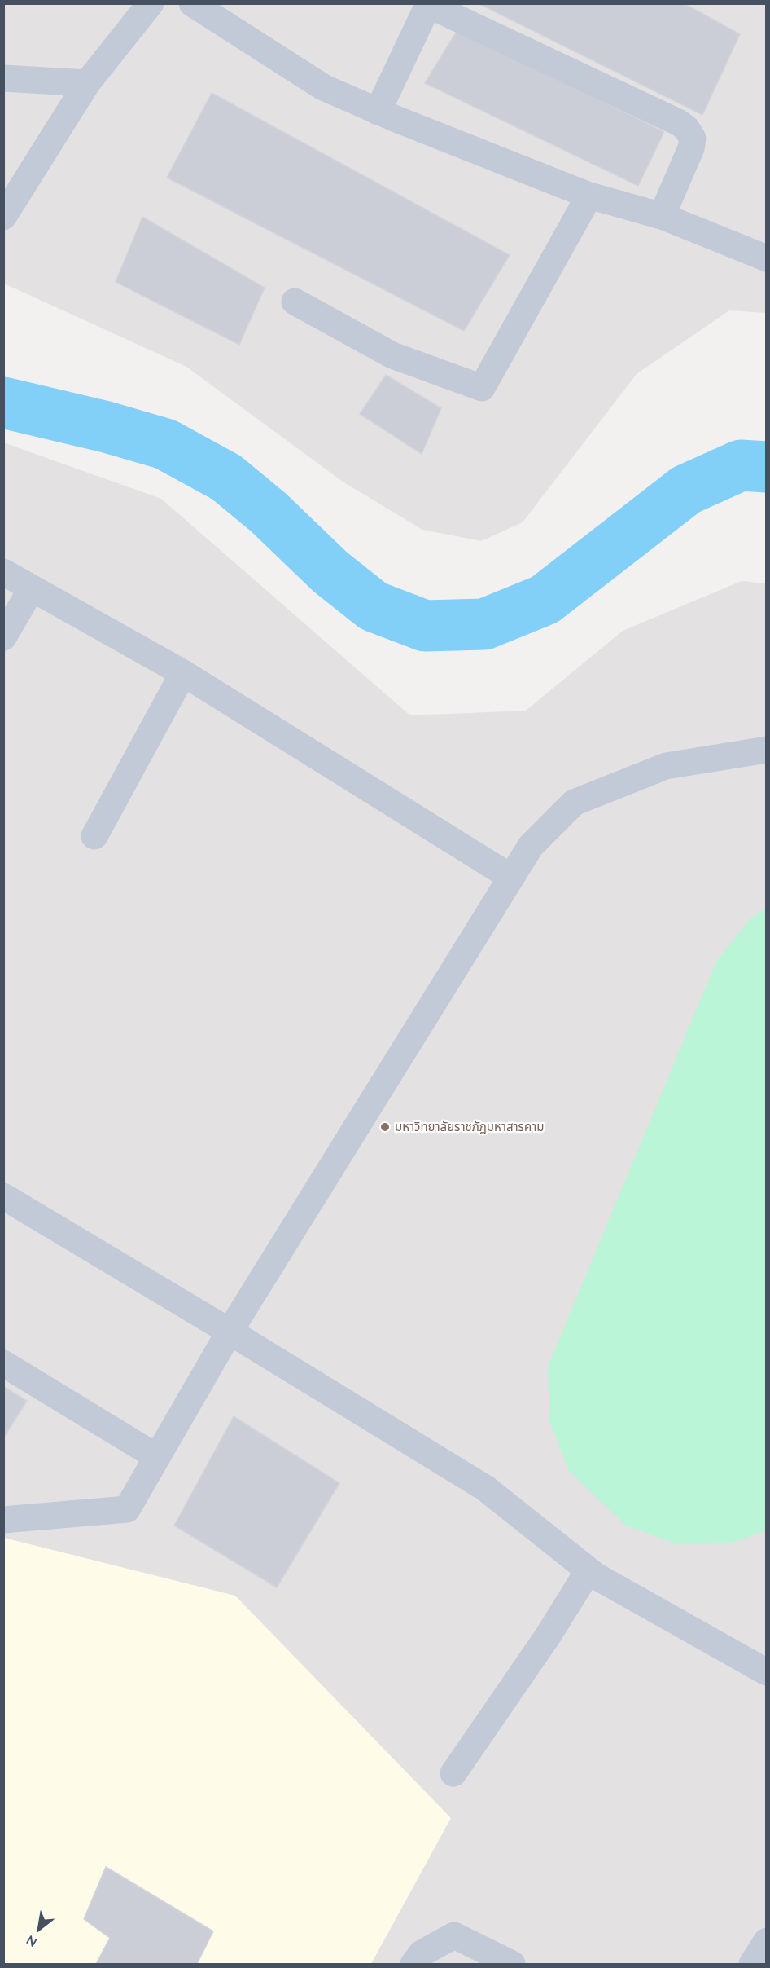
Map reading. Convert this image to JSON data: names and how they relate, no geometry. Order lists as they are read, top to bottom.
{
  "places": ["มหาวิทยาลัยราชภัฏมหาสารคาม"],
  "north": "bottom left"
}
